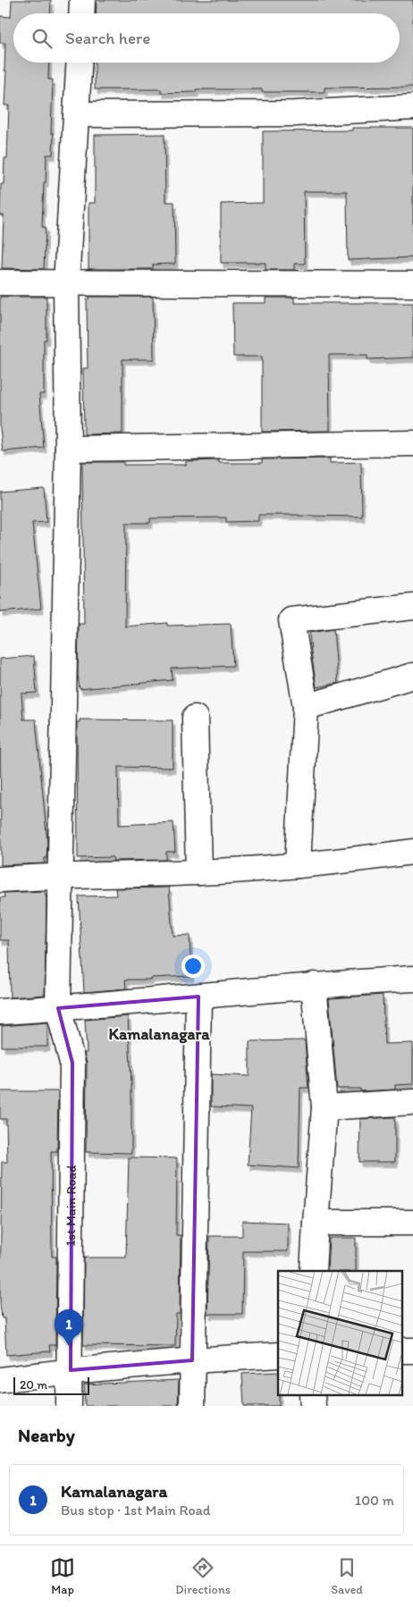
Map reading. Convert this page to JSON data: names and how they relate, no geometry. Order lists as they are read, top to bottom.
{
  "streets": {
    "street": ["1st Main Road"]
  },
  "districts": ["Kamalanagara"],
  "scale_bar": "20 m",
  "page": {
    "search": "Search here",
    "pins": "1",
    "scale": "20 m",
    "heading": "Nearby",
    "list": [
      {
        "mark": "1",
        "name": "Kamalanagara",
        "note": "Bus stop · 1st Main Road",
        "value": "100 m"
      }
    ],
    "nav": ["Map", "Directions", "Saved"]
  }
}
